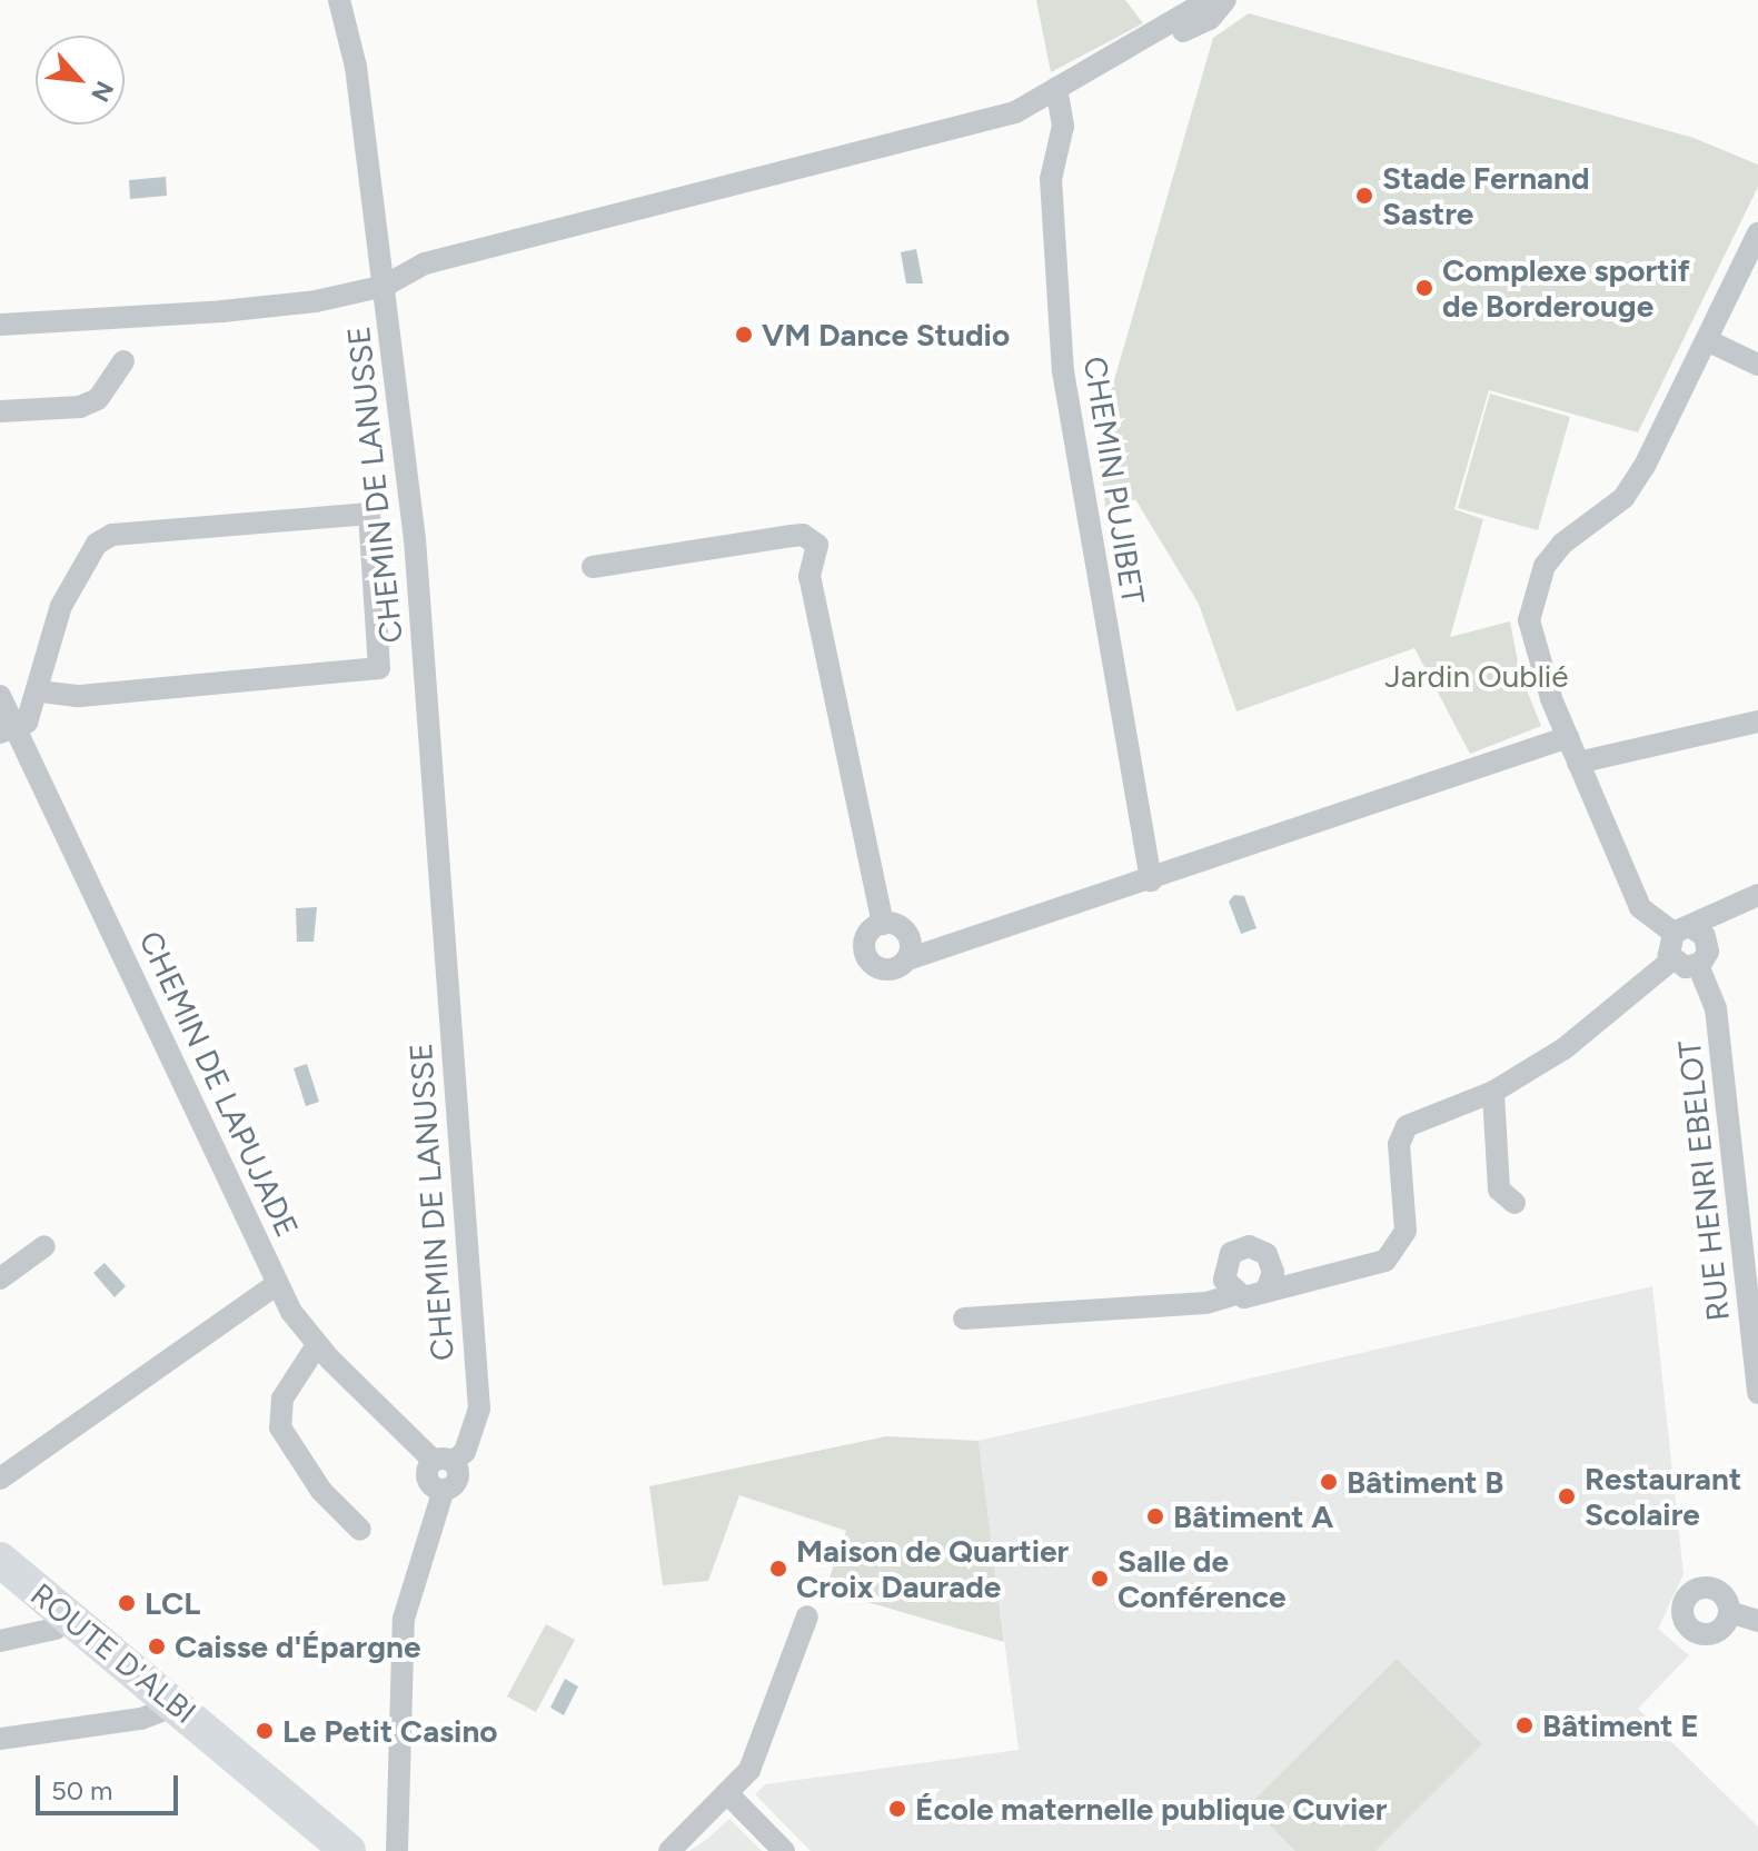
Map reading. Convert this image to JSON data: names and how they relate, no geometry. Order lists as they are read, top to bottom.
{
  "streets": {
    "main road": ["ROUTE D'ALBI"],
    "street": [
      "CHEMIN PUJIBET",
      "CHEMIN DE LANUSSE",
      "CHEMIN DE LAPUJADE",
      "RUE HENRI EBELOT"
    ]
  },
  "crossings": [
    ["CHEMIN PUJIBET", "CHEMIN DE LANUSSE"],
    ["CHEMIN DE LANUSSE", "CHEMIN DE LAPUJADE"]
  ],
  "parks": ["Jardin Oublié"],
  "places": [
    "Stade Fernand Sastre",
    "Complexe sportif de Borderouge",
    "VM Dance Studio",
    "Bâtiment B",
    "Restaurant Scolaire",
    "Bâtiment A",
    "Maison de Quartier Croix Daurade",
    "Salle de Conférence",
    "LCL",
    "Caisse d'Épargne",
    "Bâtiment E",
    "Le Petit Casino",
    "École maternelle publique Cuvier"
  ],
  "scale_bar": "50 m",
  "north": "bottom right"
}
